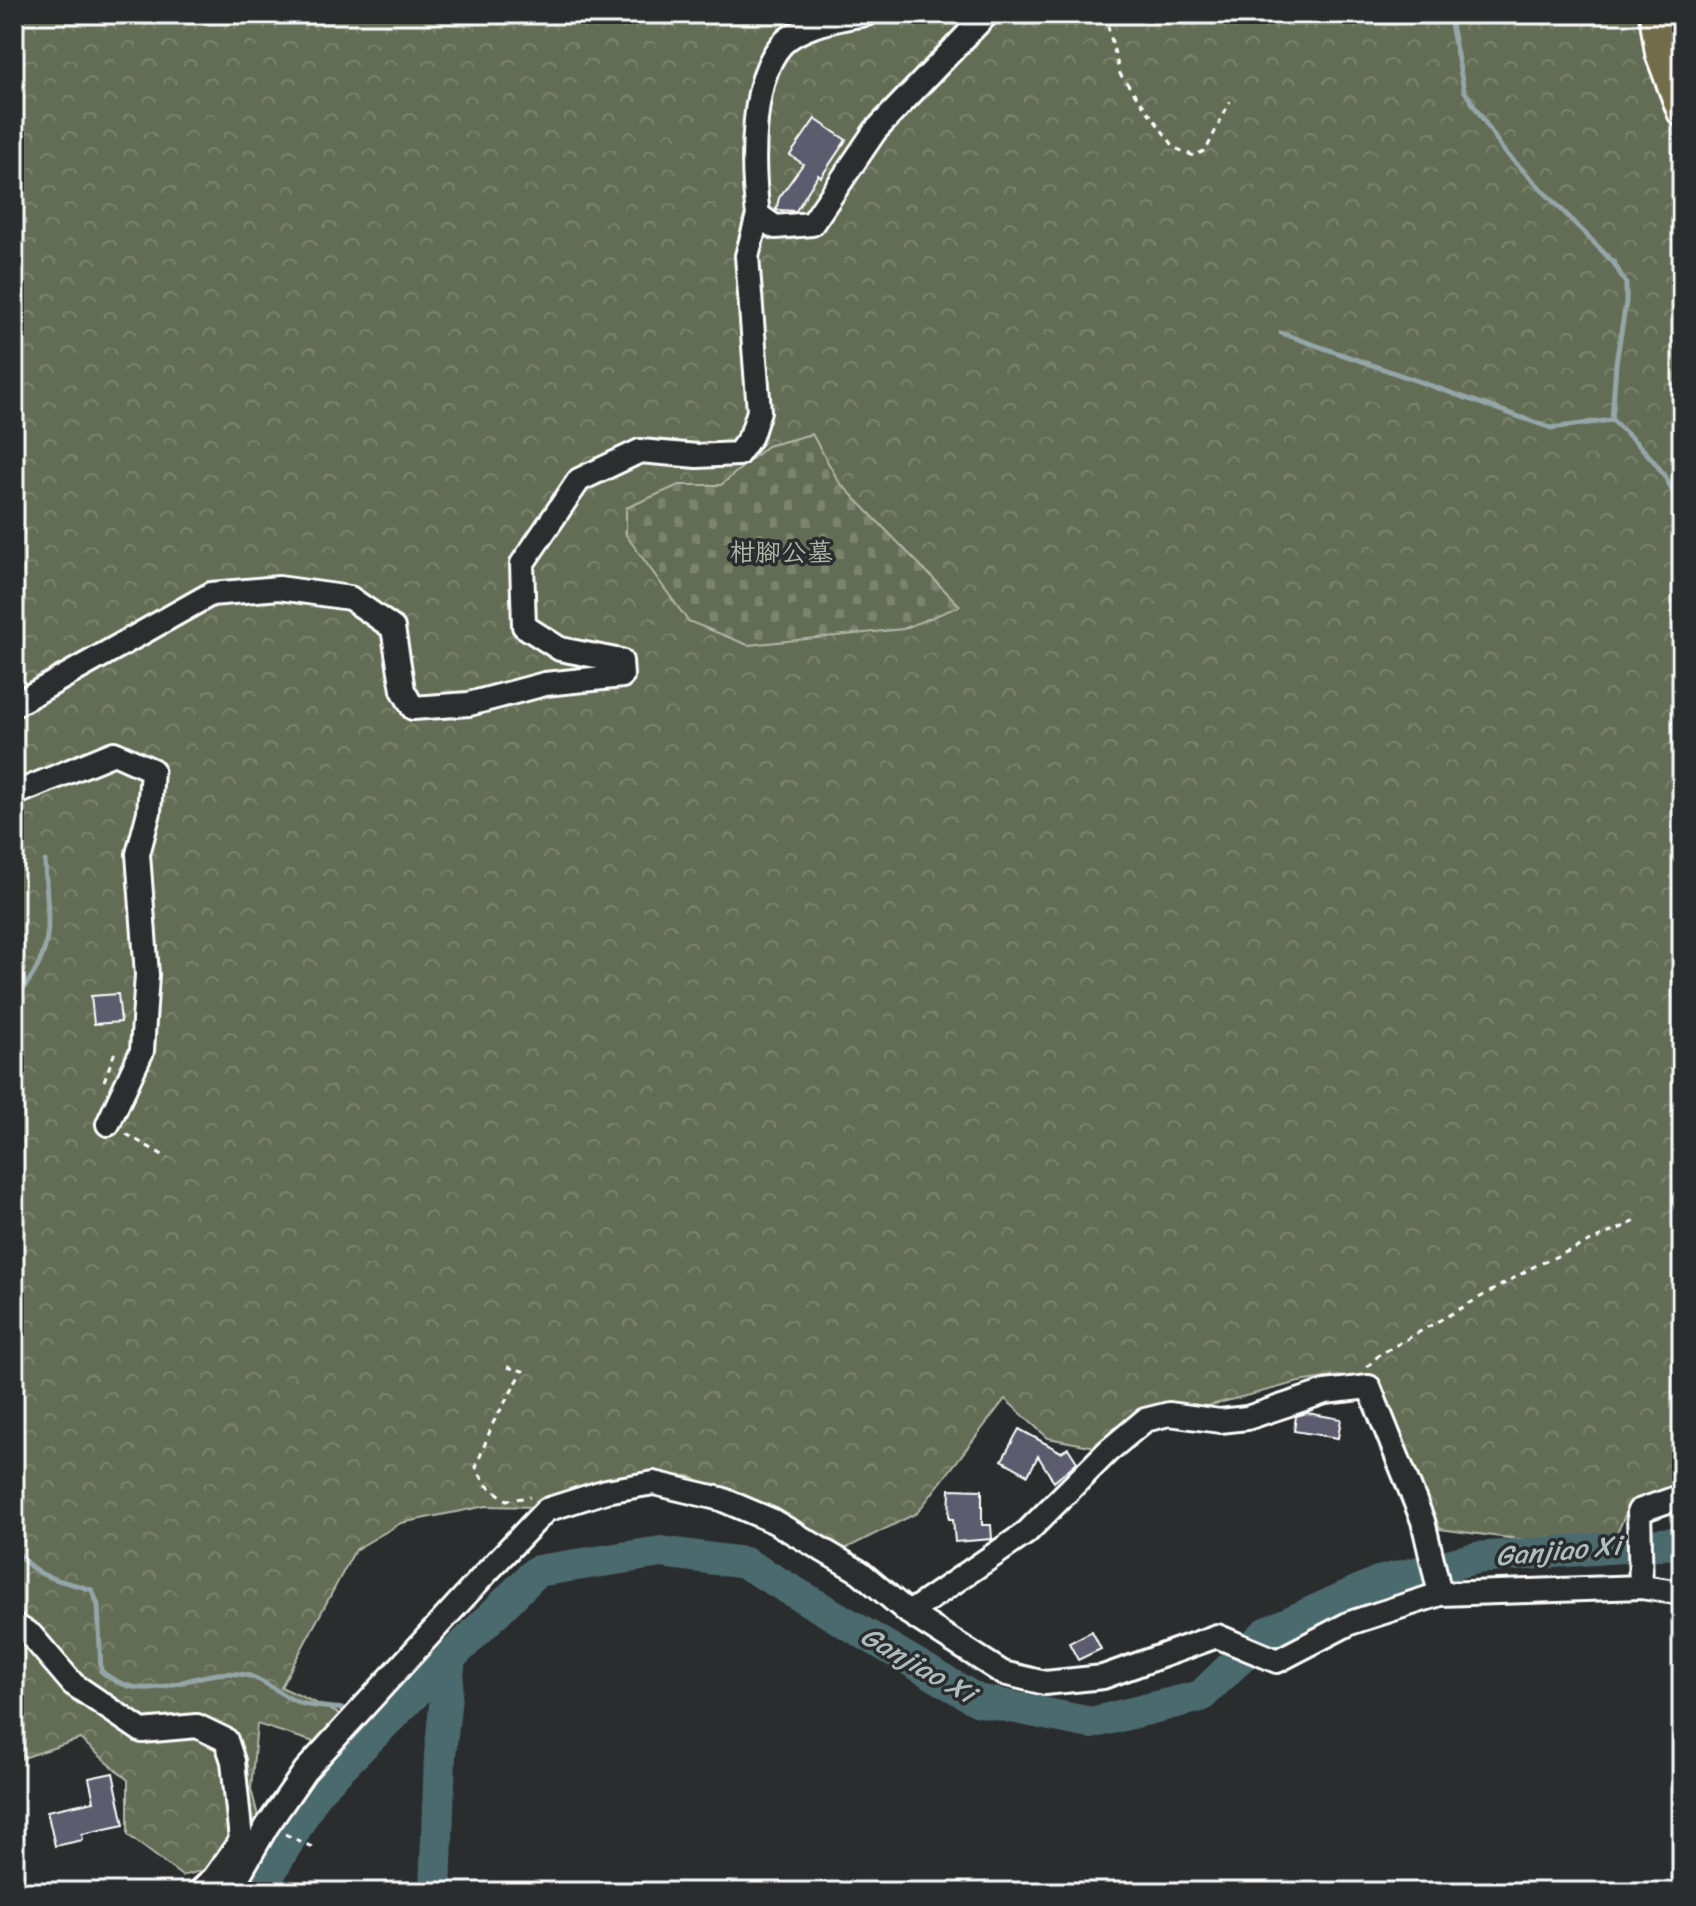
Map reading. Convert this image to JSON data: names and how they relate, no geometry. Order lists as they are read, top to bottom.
{
  "water": ["Ganjiao Xi"],
  "parks": ["柑腳公墓"]
}
